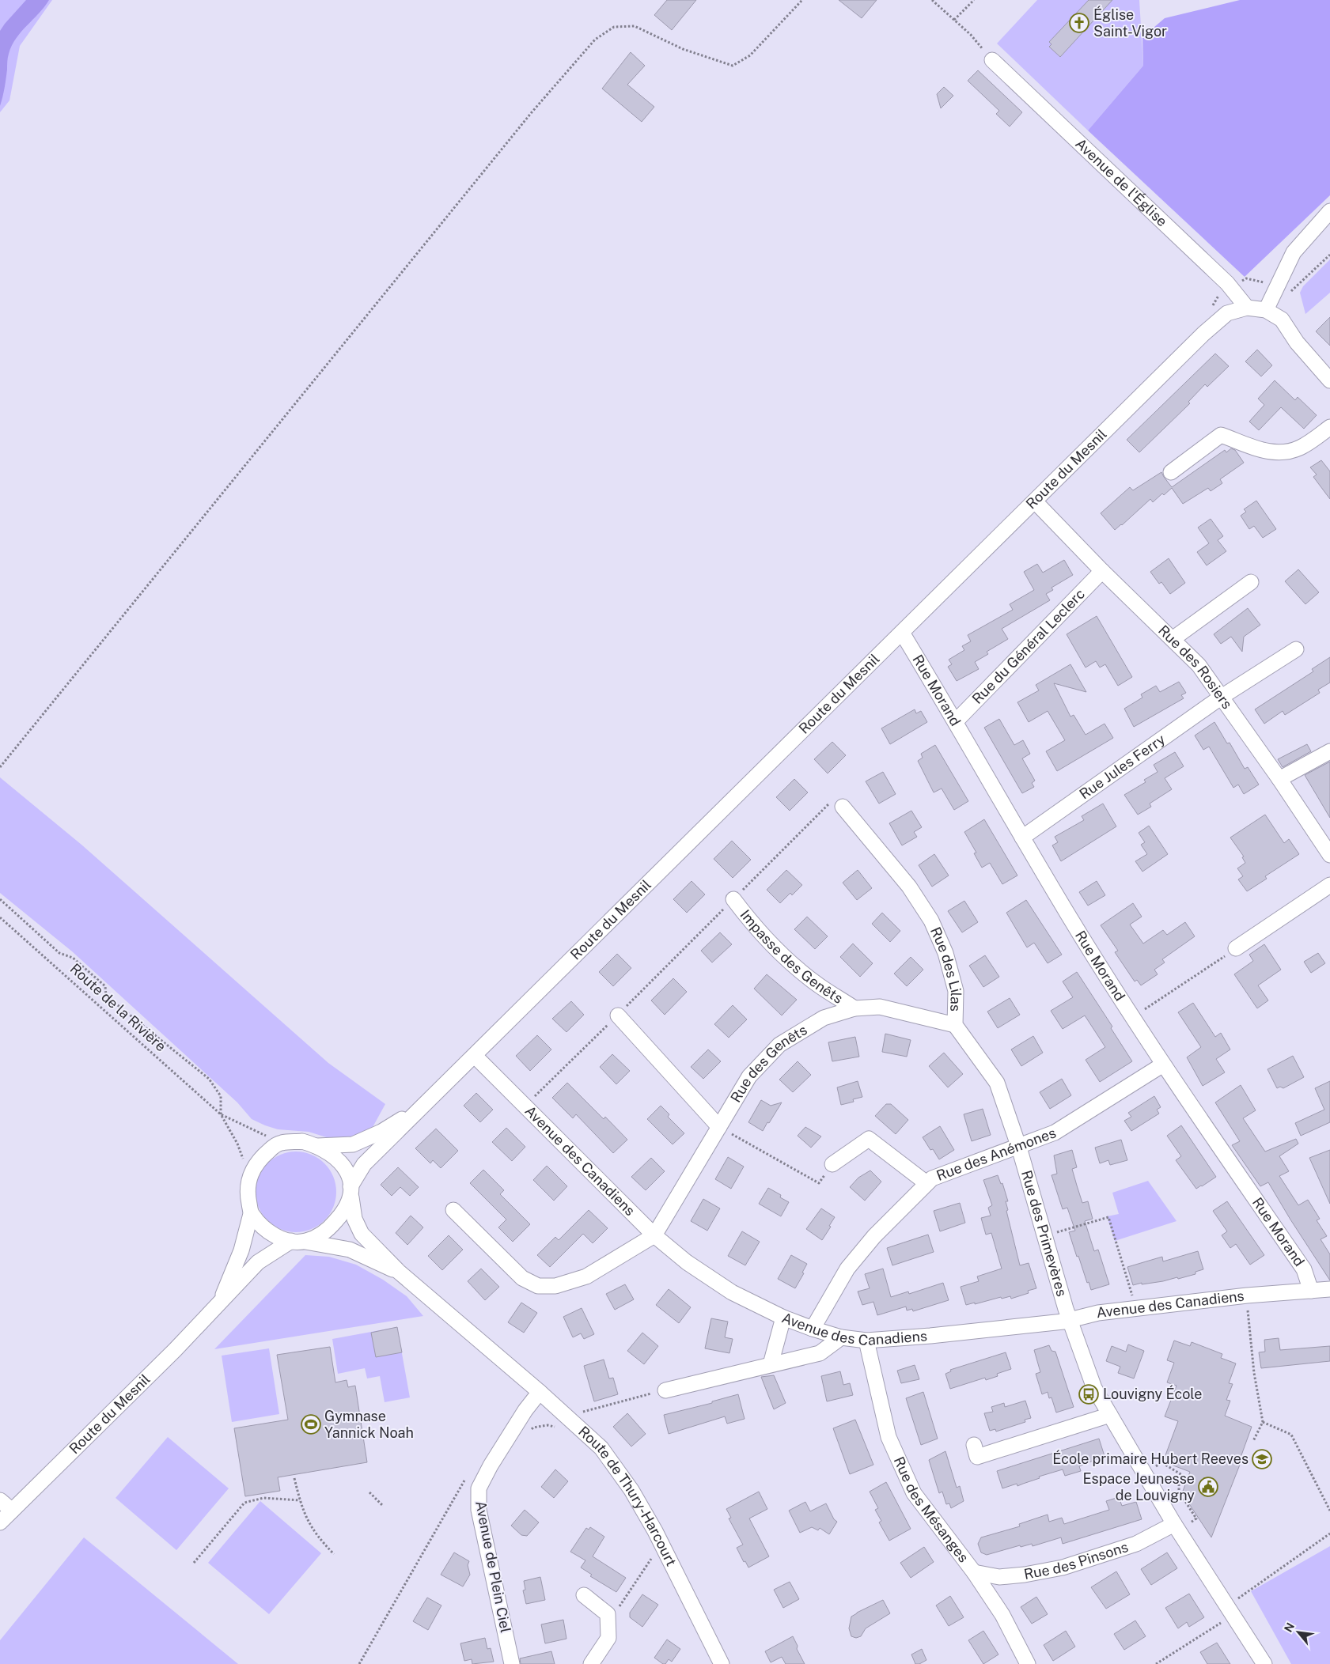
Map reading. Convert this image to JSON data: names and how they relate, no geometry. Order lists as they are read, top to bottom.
{
  "streets": {
    "street": [
      "Avenue de l'Église",
      "Route du Mesnil",
      "Rue du Général Leclerc",
      "Rue des Rosiers",
      "Rue Morand",
      "Rue Jules Ferry",
      "Impasse des Genêts",
      "Rue des Lilas",
      "Rue des Genêts",
      "Rue des Anémones",
      "Avenue des Canadiens",
      "Rue des Primevères",
      "Route de Thury-Harcourt",
      "Rue des Mésanges",
      "Rue des Pinsons",
      "Avenue de Plein Ciel"
    ],
    "path": ["Route de la Rivière"]
  },
  "crossings": [
    ["Avenue de l'Église", "Route du Mesnil"],
    ["Route du Mesnil", "Rue des Rosiers"],
    ["Route du Mesnil", "Rue Morand"],
    ["Route du Mesnil", "Route de la Rivière"],
    ["Route du Mesnil", "Avenue des Canadiens"],
    ["Route du Mesnil", "Route de Thury-Harcourt"],
    ["Rue du Général Leclerc", "Rue des Rosiers"],
    ["Rue du Général Leclerc", "Rue Morand"],
    ["Rue des Rosiers", "Rue Jules Ferry"],
    ["Rue Morand", "Rue Jules Ferry"],
    ["Rue Morand", "Rue des Anémones"],
    ["Rue Morand", "Avenue des Canadiens"],
    ["Impasse des Genêts", "Rue des Genêts"],
    ["Rue des Lilas", "Rue des Genêts"],
    ["Rue des Lilas", "Rue des Anémones"],
    ["Rue des Lilas", "Rue des Primevères"],
    ["Route de la Rivière", "Route de Thury-Harcourt"],
    ["Rue des Genêts", "Avenue des Canadiens"],
    ["Rue des Anémones", "Avenue des Canadiens"],
    ["Rue des Anémones", "Rue des Primevères"],
    ["Avenue des Canadiens", "Rue des Primevères"],
    ["Avenue des Canadiens", "Rue des Mésanges"],
    ["Rue des Primevères", "Rue des Pinsons"],
    ["Route de Thury-Harcourt", "Avenue de Plein Ciel"],
    ["Rue des Mésanges", "Rue des Pinsons"]
  ],
  "places": {
    "church": ["Église Saint-Vigor"],
    "bus stop": ["Louvigny École"],
    "sports": ["Gymnase Yannick Noah"],
    "school or university": ["École primaire Hubert Reeves"],
    "public building": ["Espace Jeunesse de Louvigny"]
  },
  "north": "top left"
}
